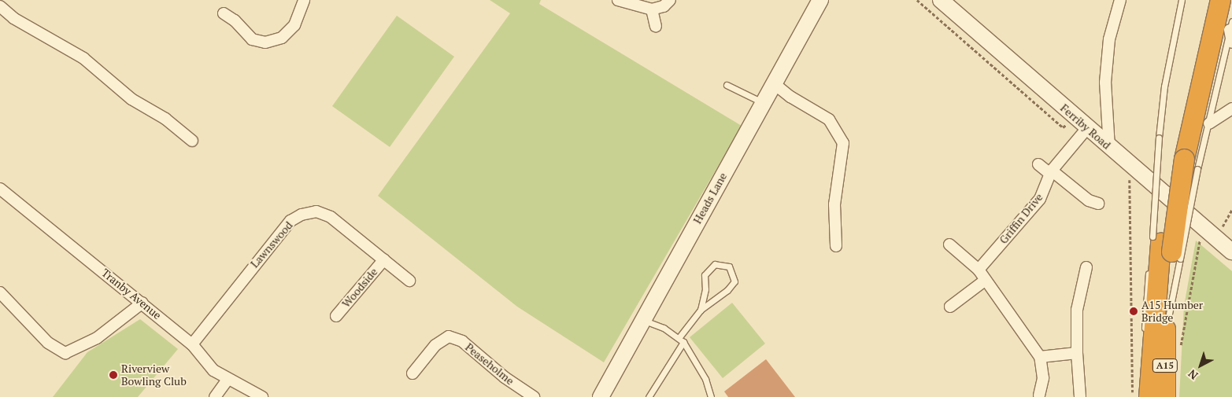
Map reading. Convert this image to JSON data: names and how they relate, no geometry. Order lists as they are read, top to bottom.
{
  "streets": {
    "highway": ["A15"],
    "street": [
      "Ferriby Road",
      "Heads Lane",
      "Griffin Drive",
      "Lawnswood",
      "Woodside",
      "Tranby Avenue",
      "Peaseholme"
    ]
  },
  "crossings": [
    ["Ferriby Road", "Griffin Drive"],
    ["Lawnswood", "Woodside"],
    ["Lawnswood", "Tranby Avenue"]
  ],
  "places": ["A15 Humber Bridge", "Riverview Bowling Club"],
  "north": "bottom left"
}
